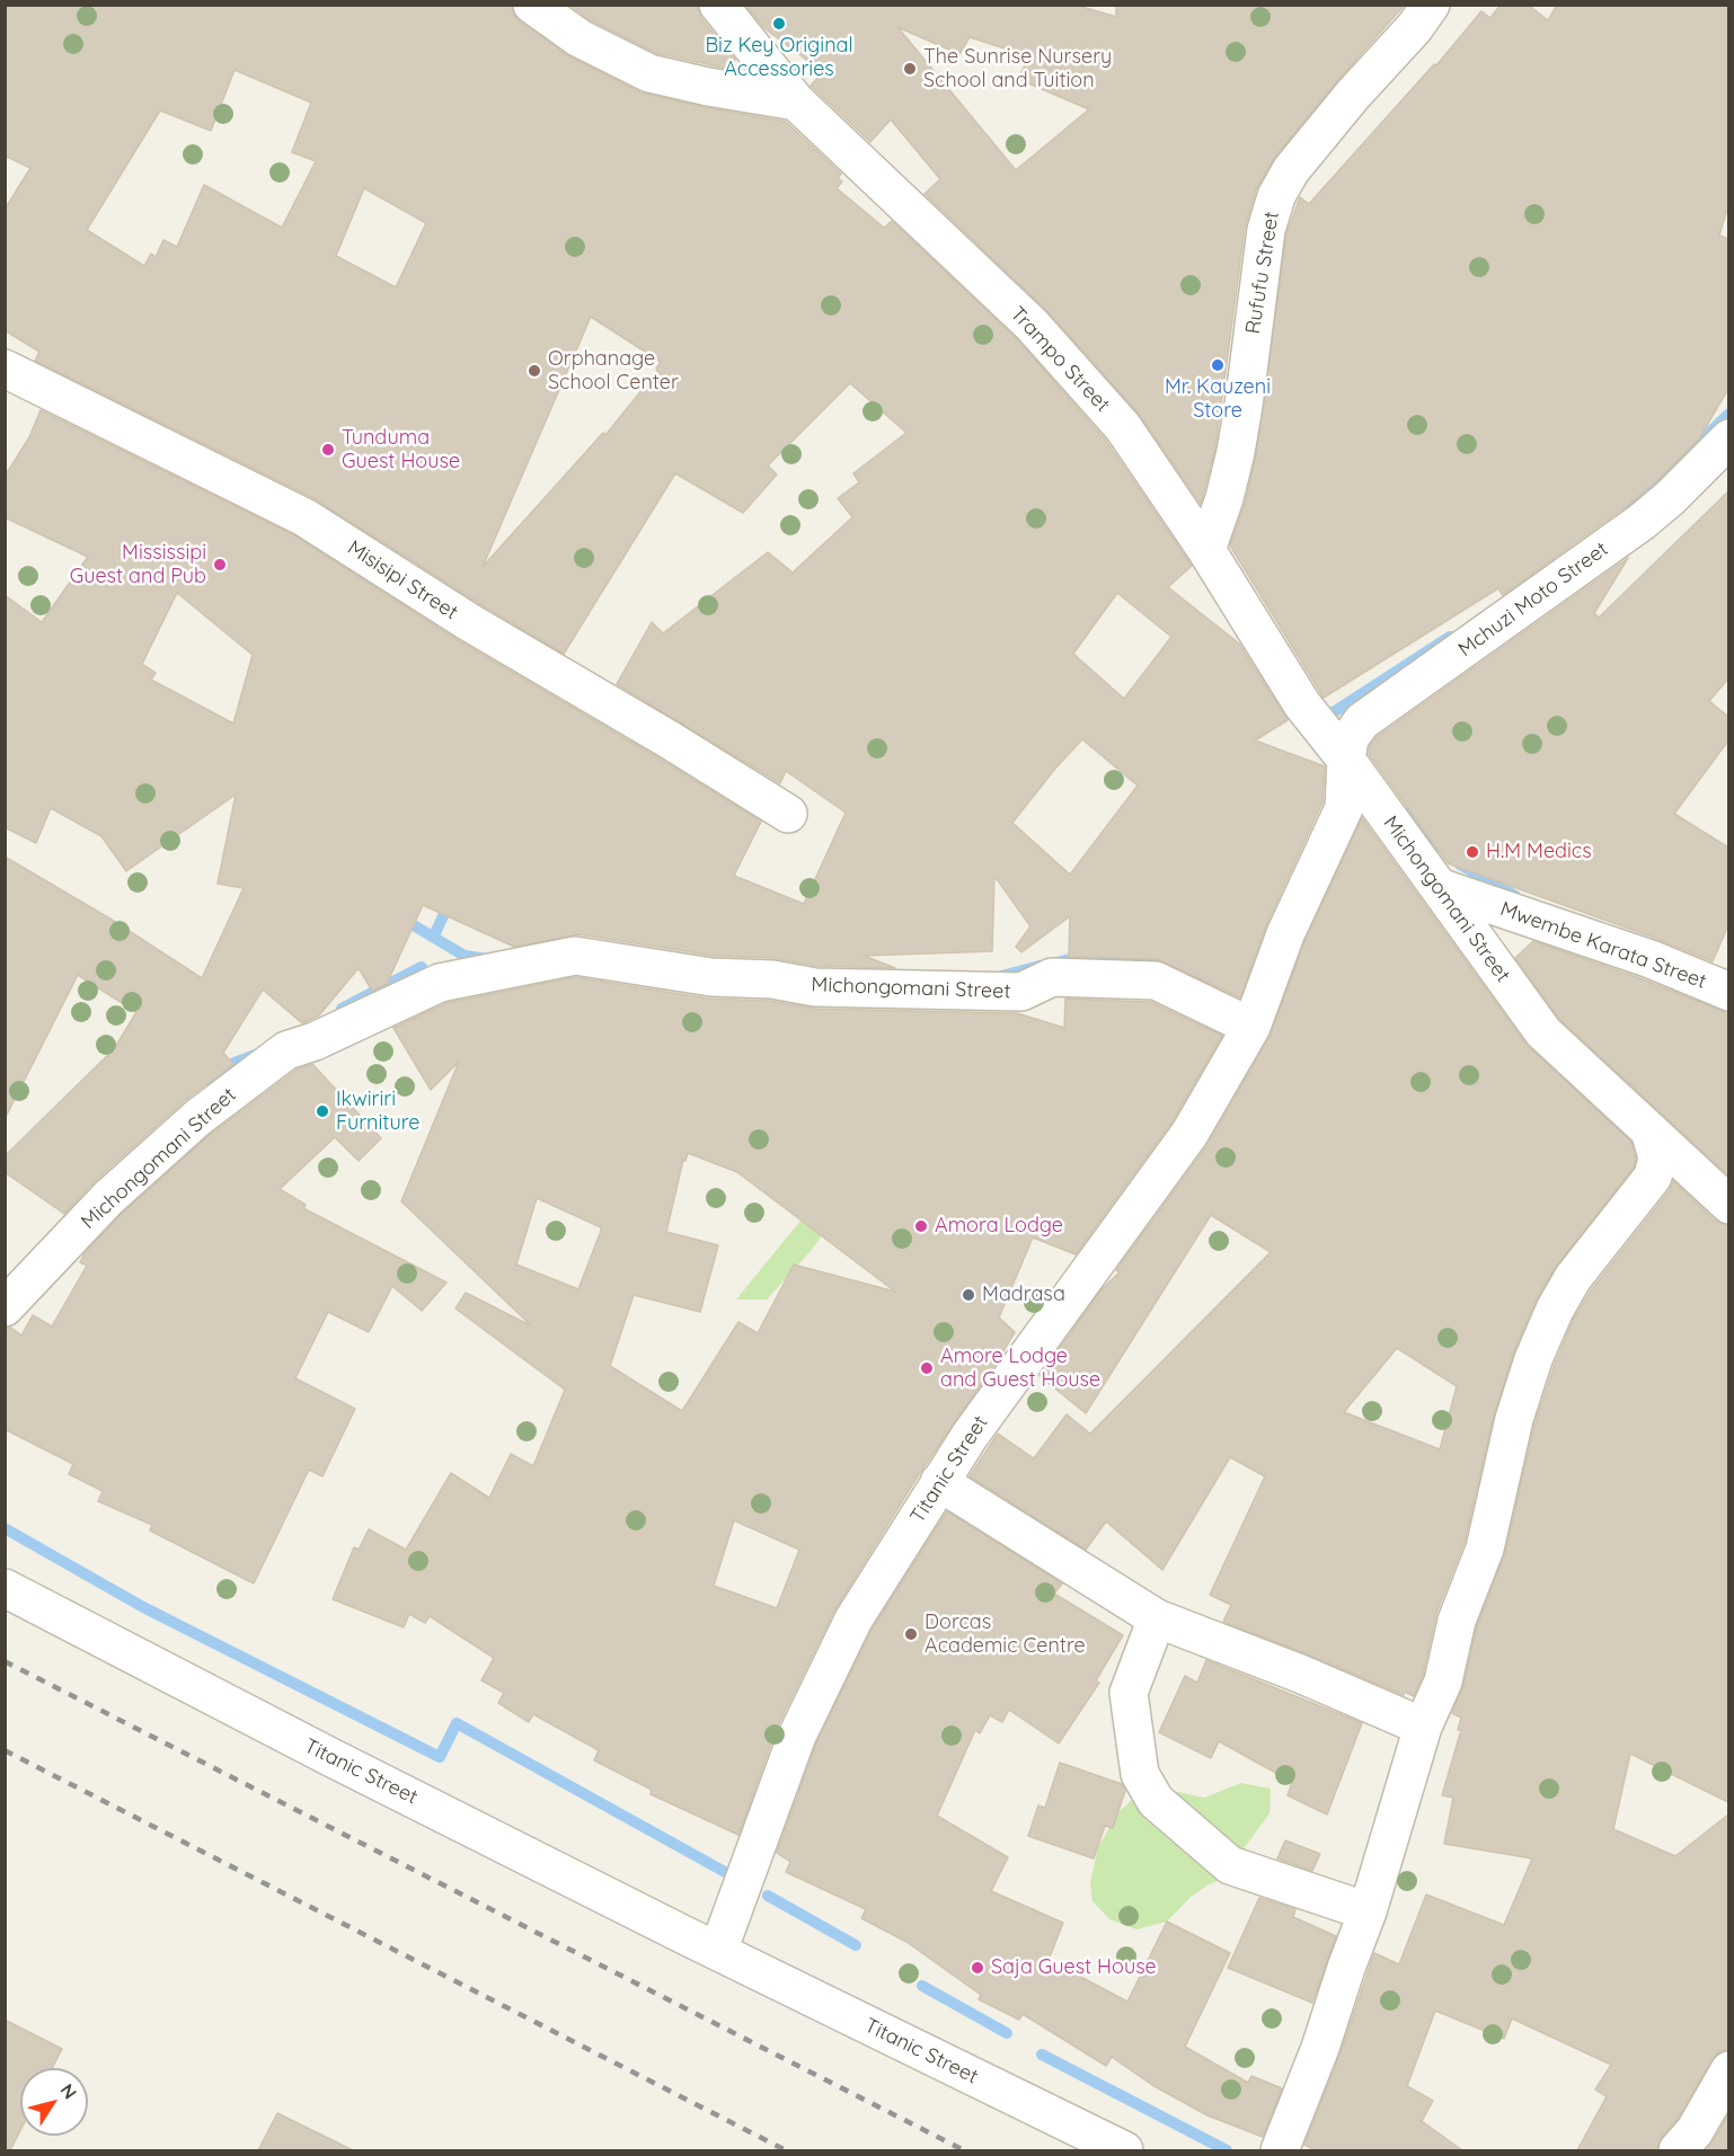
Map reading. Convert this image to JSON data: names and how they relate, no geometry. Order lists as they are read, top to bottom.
{
  "streets": {
    "street": [
      "Rufufu Street",
      "Trampo Street",
      "Misisipi Street",
      "Mchuzi Moto Street",
      "Michongomani Street",
      "Mwembe Karata Street",
      "Titanic Street"
    ]
  },
  "crossings": [
    ["Rufufu Street", "Trampo Street"],
    ["Trampo Street", "Mchuzi Moto Street"],
    ["Trampo Street", "Michongomani Street"],
    ["Mchuzi Moto Street", "Michongomani Street"],
    ["Michongomani Street", "Mwembe Karata Street"],
    ["Michongomani Street", "Titanic Street"]
  ],
  "places": [
    "Biz Key Original Accessories",
    "The Sunrise Nursery School and Tuition",
    "Mr. Kauzeni Store",
    "Orphanage School Center",
    "Tunduma Guest House",
    "Mississipi Guest and Pub",
    "H.M Medics",
    "Ikwiriri Furniture",
    "Amora Lodge",
    "Madrasa",
    "Amore Lodge and Guest House",
    "Dorcas Academic Centre",
    "Saja Guest House"
  ],
  "north": "top right"
}
